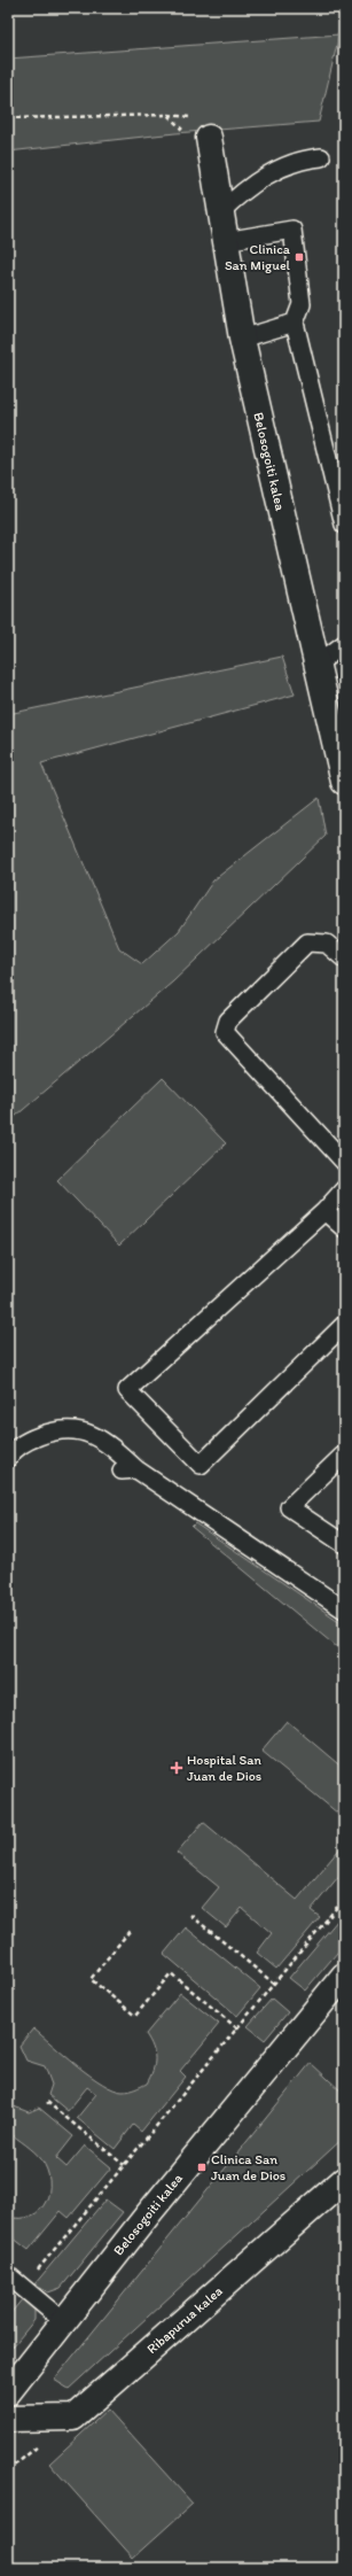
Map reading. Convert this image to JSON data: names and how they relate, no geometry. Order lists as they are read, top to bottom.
{
  "streets": {
    "street": ["Belosogoiti kalea", "Ribapurua kalea"]
  },
  "places": {
    "transit": ["Clinica San Miguel", "Clinica San Juan de Dios"],
    "health": ["Hospital San Juan de Dios"]
  }
}
